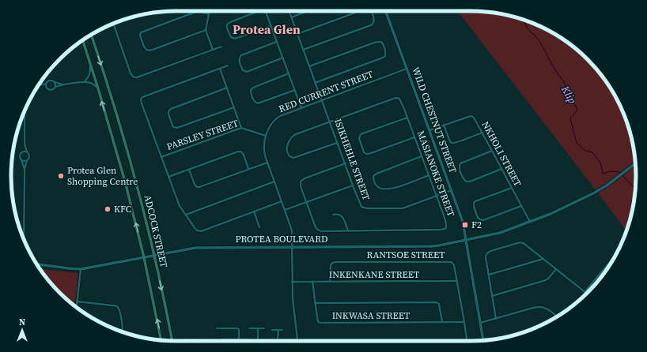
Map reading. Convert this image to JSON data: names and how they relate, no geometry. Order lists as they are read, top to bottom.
{
  "streets": {
    "main road": ["ADCOCK STREET"],
    "street": [
      "RED CURRENT STREET",
      "WILD CHESTNUT STREET",
      "PARSLEY STREET",
      "NKHOLI STREET",
      "ISIKHEHLE STREET",
      "MASIANOKE STREET",
      "PROTEA BOULEVARD",
      "RANTSOE STREET",
      "INKENKANE STREET",
      "INKWASA STREET"
    ]
  },
  "crossings": [
    ["RED CURRENT STREET", "WILD CHESTNUT STREET"],
    ["RED CURRENT STREET", "PARSLEY STREET"],
    ["RED CURRENT STREET", "ISIKHEHLE STREET"],
    ["RED CURRENT STREET", "PROTEA BOULEVARD"],
    ["RED CURRENT STREET", "INKENKANE STREET"],
    ["WILD CHESTNUT STREET", "NKHOLI STREET"],
    ["WILD CHESTNUT STREET", "ISIKHEHLE STREET"],
    ["WILD CHESTNUT STREET", "PROTEA BOULEVARD"],
    ["NKHOLI STREET", "PROTEA BOULEVARD"],
    ["ISIKHEHLE STREET", "MASIANOKE STREET"],
    ["ADCOCK STREET", "PROTEA BOULEVARD"],
    ["RANTSOE STREET", "INKENKANE STREET"],
    ["RANTSOE STREET", "INKWASA STREET"],
    ["INKENKANE STREET", "INKWASA STREET"]
  ],
  "districts": ["Protea Glen"],
  "water": ["Klip"],
  "places": {
    "other": ["Protea Glen Shopping Centre", "KFC"],
    "transit": ["F2"]
  },
  "north": "top"
}
